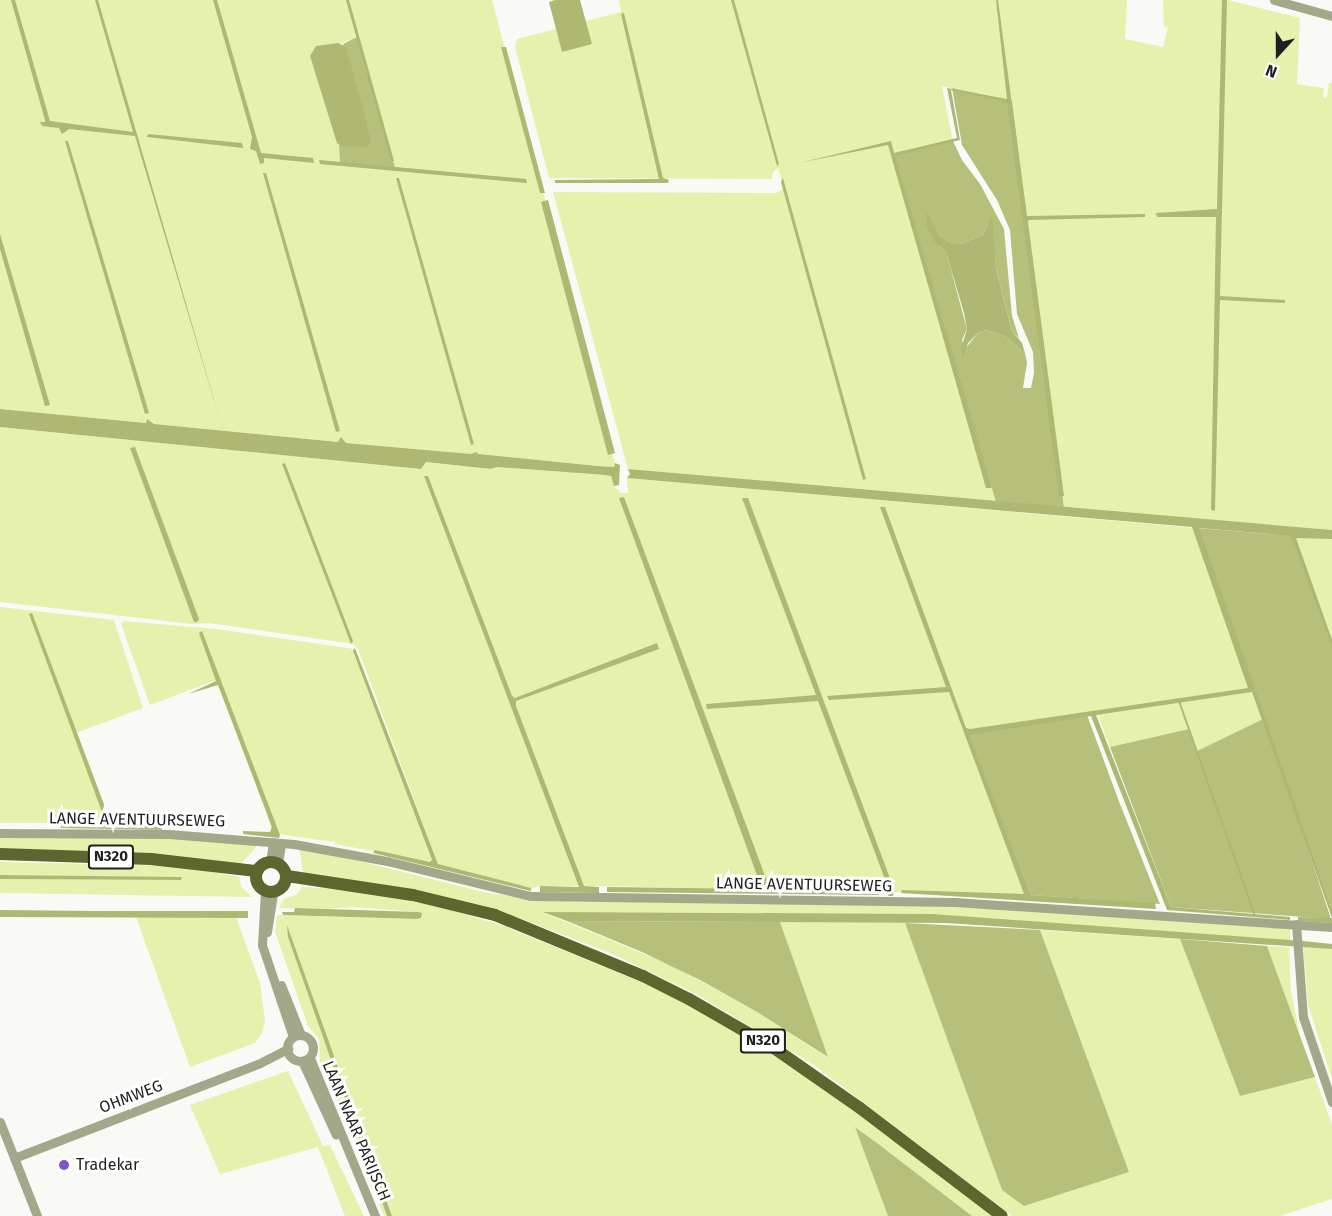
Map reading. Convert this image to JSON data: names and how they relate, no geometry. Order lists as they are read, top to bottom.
{
  "streets": {
    "main road": ["N320"],
    "street": ["LANGE AVENTUURSEWEG", "OHMWEG", "LAAN NAAR PARIJSCH"]
  },
  "places": ["Tradekar"],
  "north": "bottom"
}
